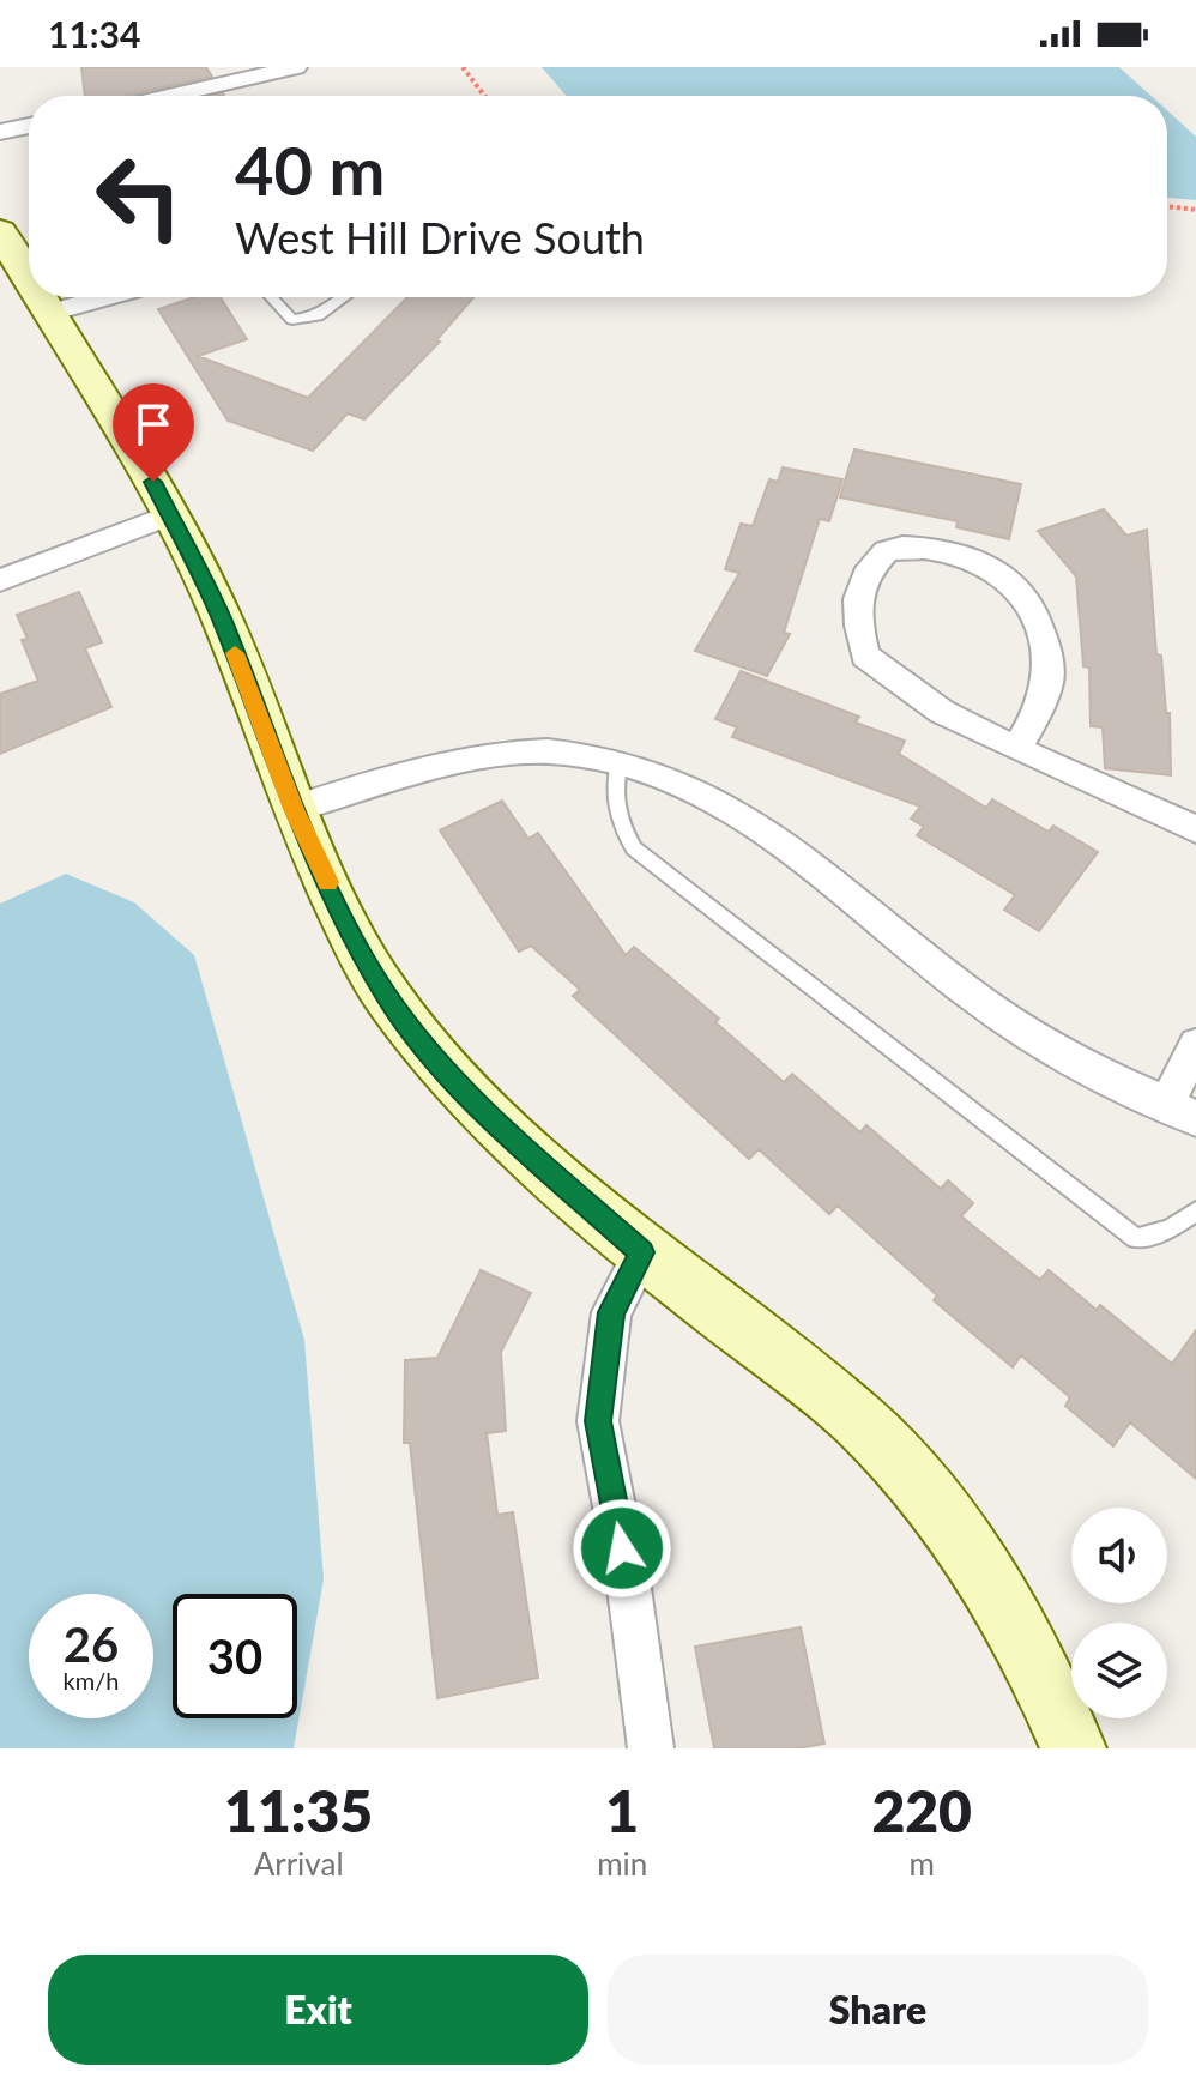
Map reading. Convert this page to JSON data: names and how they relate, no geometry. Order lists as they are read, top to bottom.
{
  "page": {
    "status": "11:34",
    "turn": ["40 m", "West Hill Drive South"],
    "speed": "26 km/h",
    "limit": "30",
    "eta": [
      "11:35",
      "Arrival",
      "1",
      "min",
      "220",
      "m"
    ],
    "buttons": ["Exit", "Share"]
  }
}
